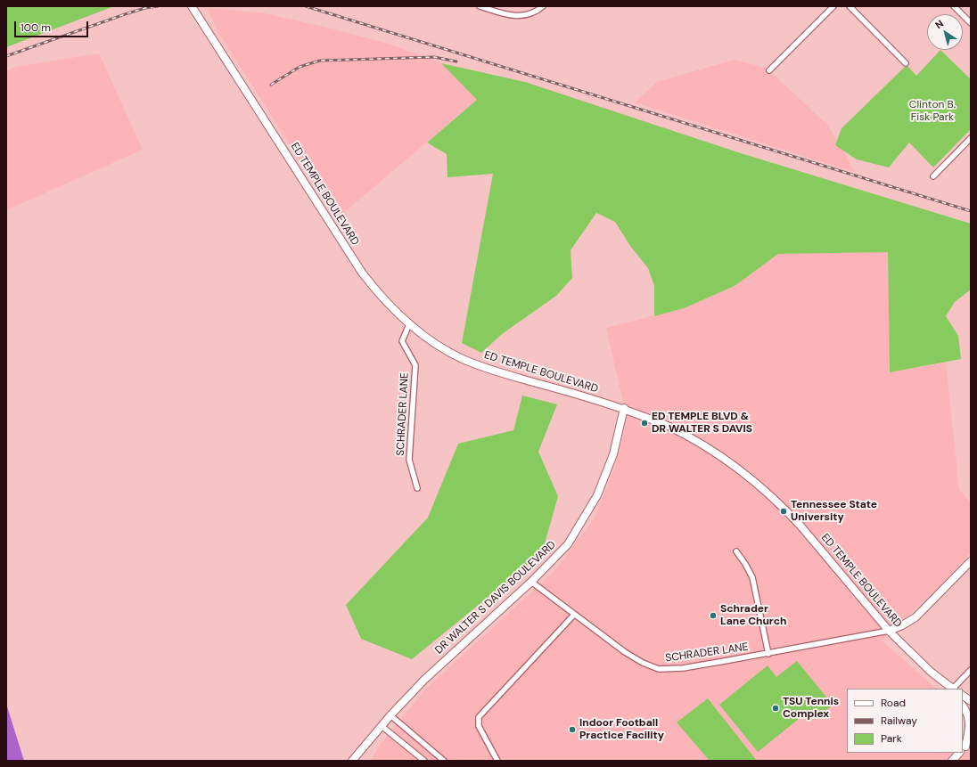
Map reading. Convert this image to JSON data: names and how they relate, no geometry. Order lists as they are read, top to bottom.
{
  "streets": {
    "main road": ["ED TEMPLE BOULEVARD", "DR WALTER S DAVIS BOULEVARD"],
    "street": ["SCHRADER LANE"]
  },
  "crossings": [
    ["ED TEMPLE BOULEVARD", "SCHRADER LANE"],
    ["ED TEMPLE BOULEVARD", "DR WALTER S DAVIS BOULEVARD"],
    ["SCHRADER LANE", "DR WALTER S DAVIS BOULEVARD"]
  ],
  "parks": ["Clinton B. Fisk Park"],
  "places": [
    "ED TEMPLE BLVD & DR WALTER S DAVIS",
    "Tennessee State University",
    "Schrader Lane Church",
    "TSU Tennis Complex",
    "Indoor Football Practice Facility"
  ],
  "legend": ["Road", "Railway", "Park"],
  "scale_bar": "100 m",
  "north": "top left"
}
